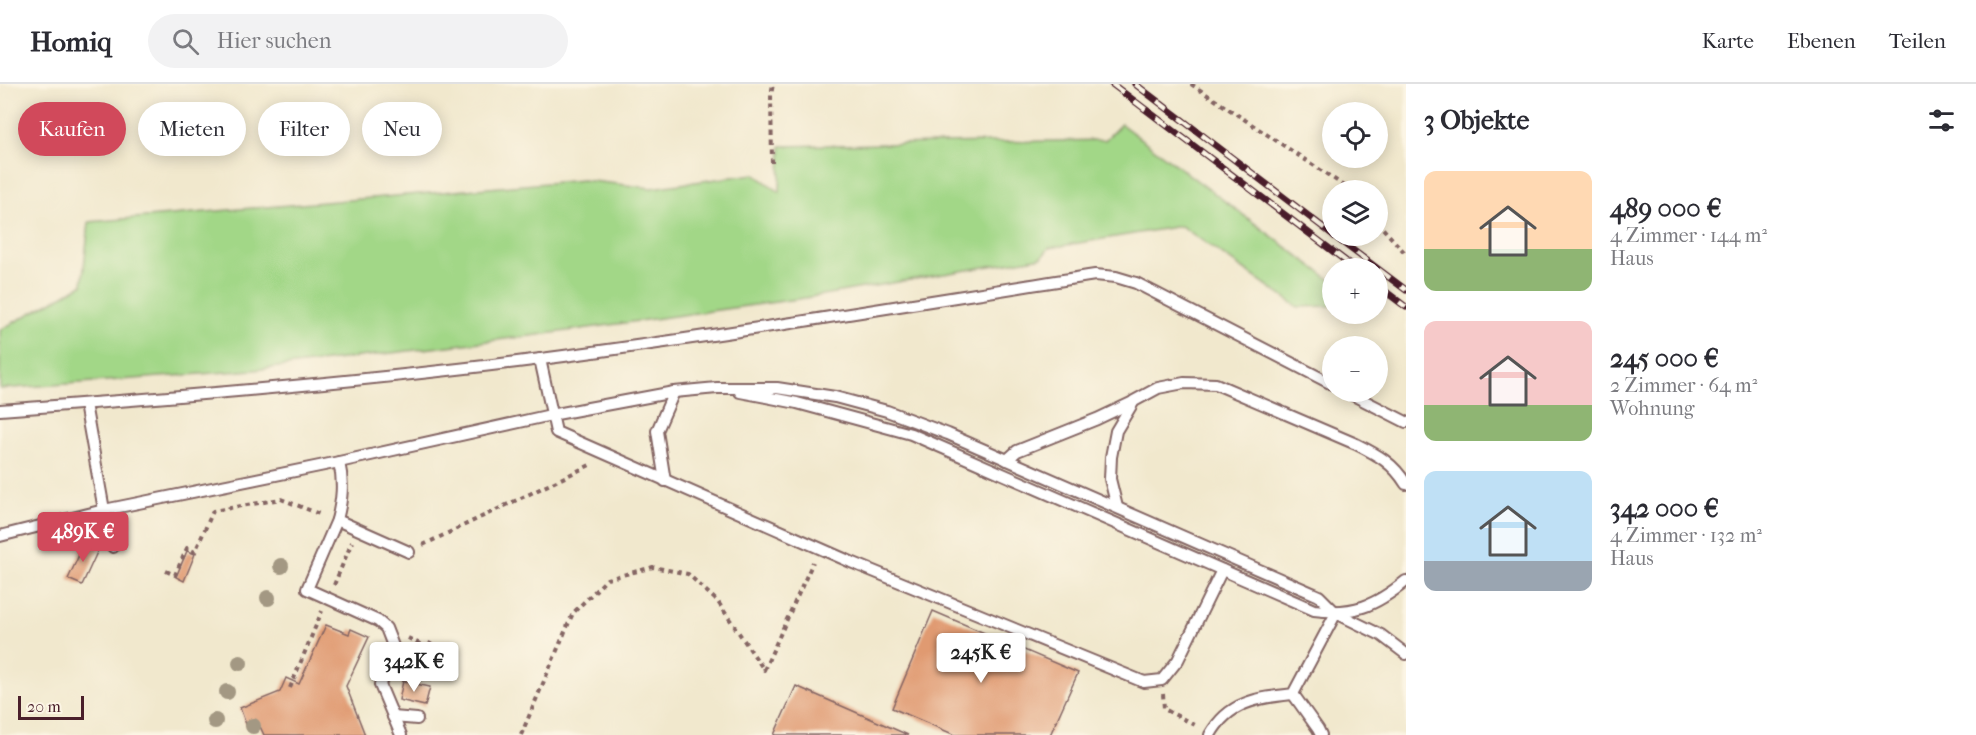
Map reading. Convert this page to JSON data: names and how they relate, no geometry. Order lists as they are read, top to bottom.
{
  "scale_bar": "20 m",
  "page": {
    "header": "Homiq",
    "search": "Hier suchen",
    "nav": ["Karte", "Ebenen", "Teilen"],
    "heading": "3 Objekte",
    "map_buttons": ["+", "−"],
    "chip": [
      "Kaufen",
      "Mieten",
      "Filter",
      "Neu"
    ],
    "list": [
      {
        "name": "489 000 €",
        "note": "4 Zimmer · 144 m² · Haus"
      },
      {
        "name": "245 000 €",
        "note": "2 Zimmer · 64 m² · Wohnung"
      },
      {
        "name": "342 000 €",
        "note": "4 Zimmer · 132 m² · Haus"
      }
    ],
    "price": ["489K €", "245K €", "342K €"],
    "scale": "20 m"
  }
}
